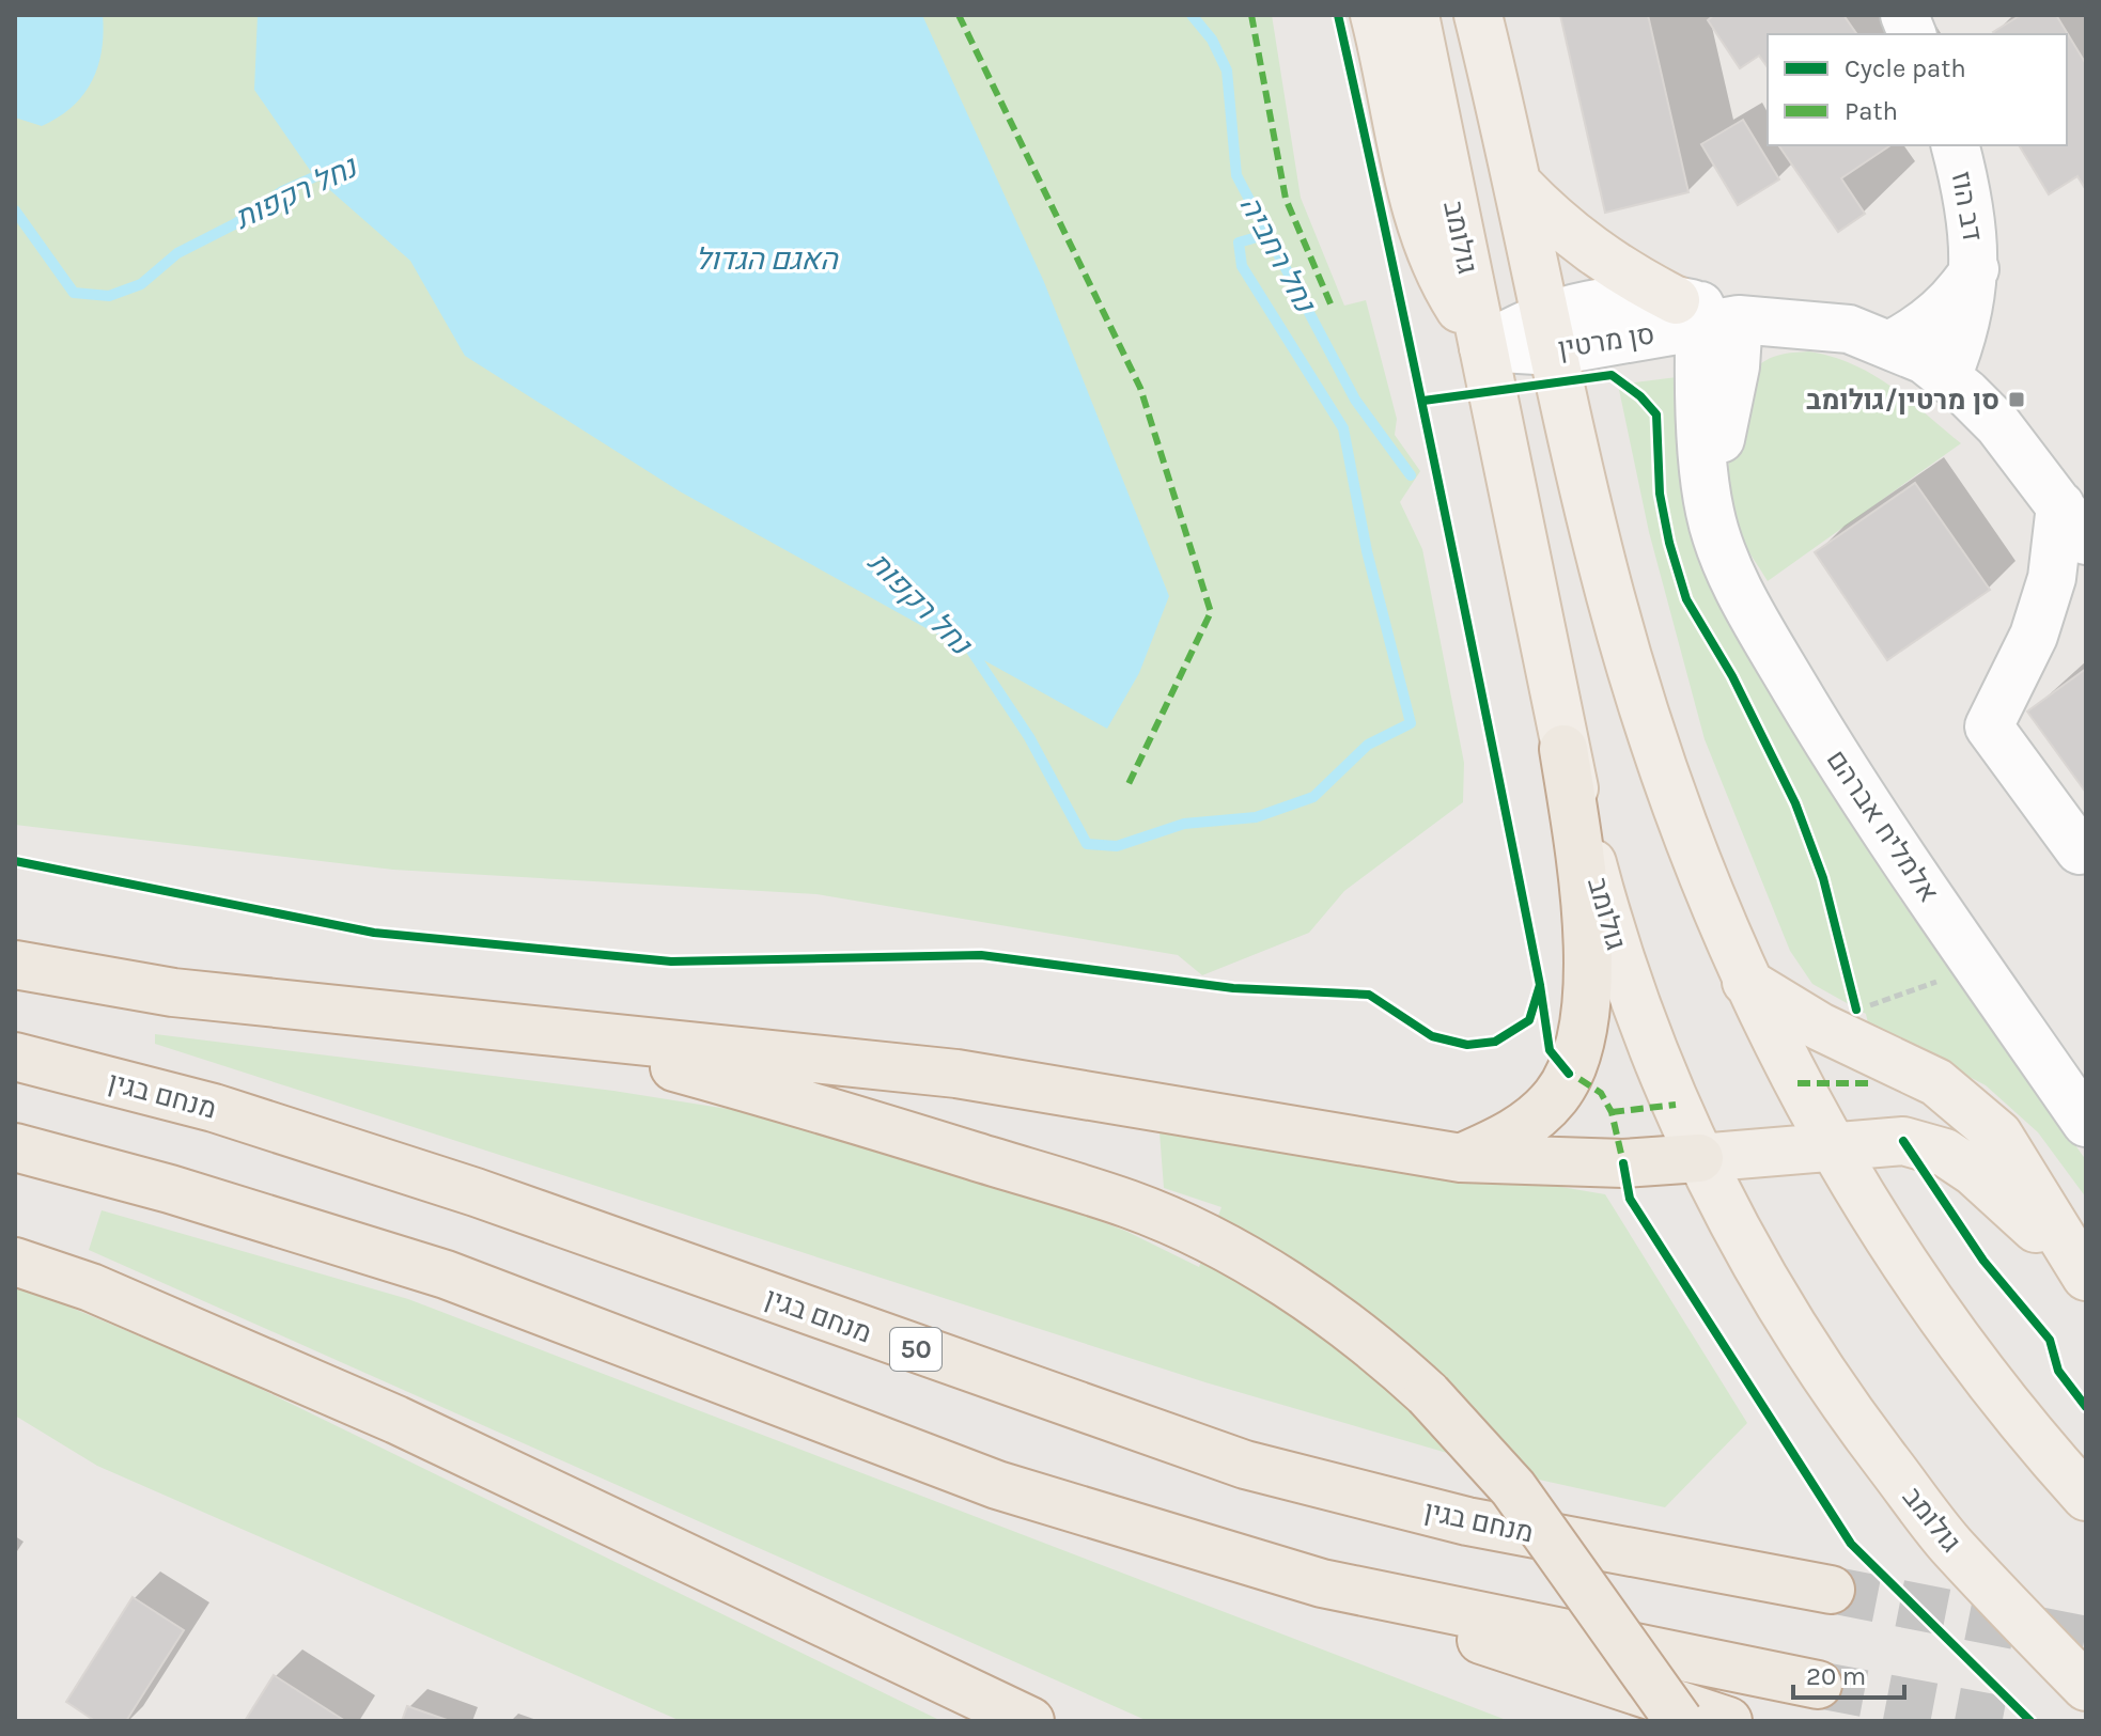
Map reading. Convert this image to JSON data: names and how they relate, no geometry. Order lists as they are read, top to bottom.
{
  "streets": {
    "highway": ["מנחם בגין", "50"],
    "main road": ["גולומב"],
    "street": ["דב הוז", "סן מרטין", "אלמליח אברהם"]
  },
  "crossings": [
    ["דב הוז", "סן מרטין"],
    ["גולומב", "סן מרטין"],
    ["סן מרטין", "אלמליח אברהם"]
  ],
  "water": ["נחל רקפות", "נחל רחביה", "האגם הגדול"],
  "places": {
    "transit": ["סן מרטין/גולומב"]
  },
  "legend": ["Cycle path", "Path"],
  "scale_bar": "20 m"
}
